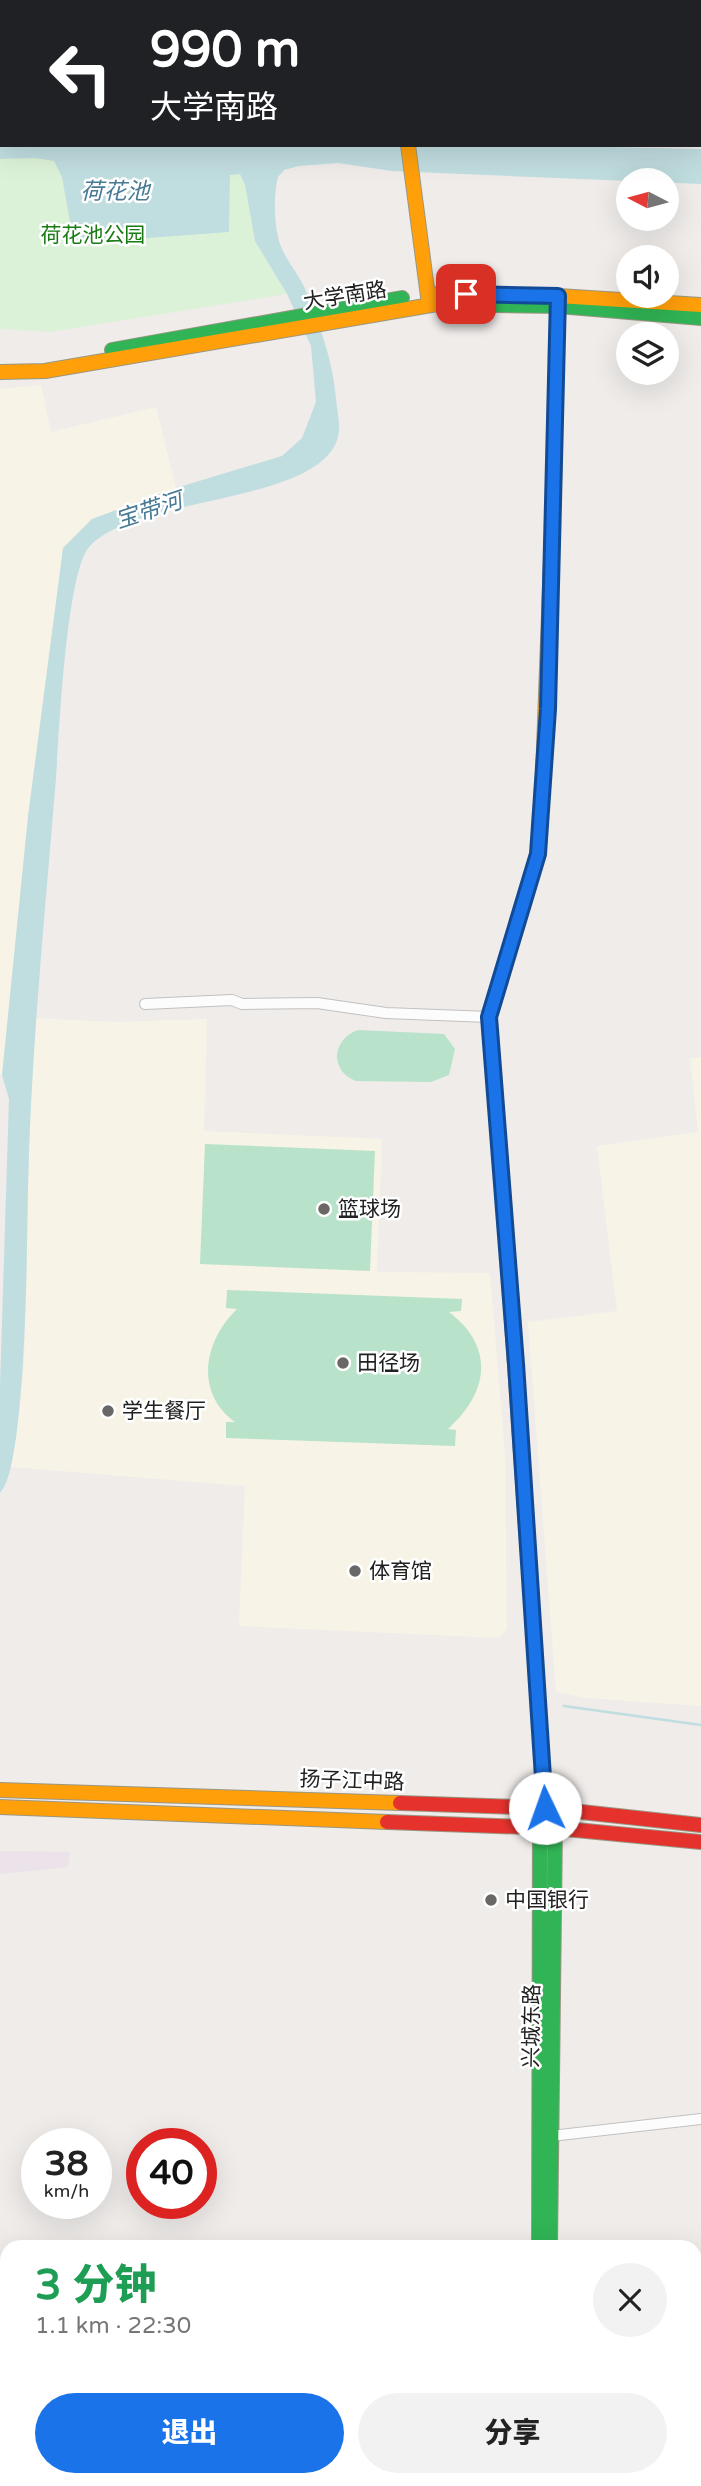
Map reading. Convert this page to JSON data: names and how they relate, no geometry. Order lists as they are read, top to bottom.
{
  "streets": {
    "street": ["大学南路", "扬子江中路", "兴城东路"]
  },
  "crossings": [
    ["大学南路", "兴城东路"],
    ["扬子江中路", "兴城东路"]
  ],
  "water": ["荷花池", "宝带河"],
  "parks": ["荷花池公园"],
  "places": [
    "篮球场",
    "田径场",
    "学生餐厅",
    "体育馆",
    "中国银行"
  ],
  "north": "left",
  "page": {
    "turn": ["990 m", "大学南路"],
    "speed": "38 km/h",
    "limit": "40",
    "heading": ["3 分钟", "1.1 km · 22:30"],
    "buttons": ["退出", "分享"]
  }
}
